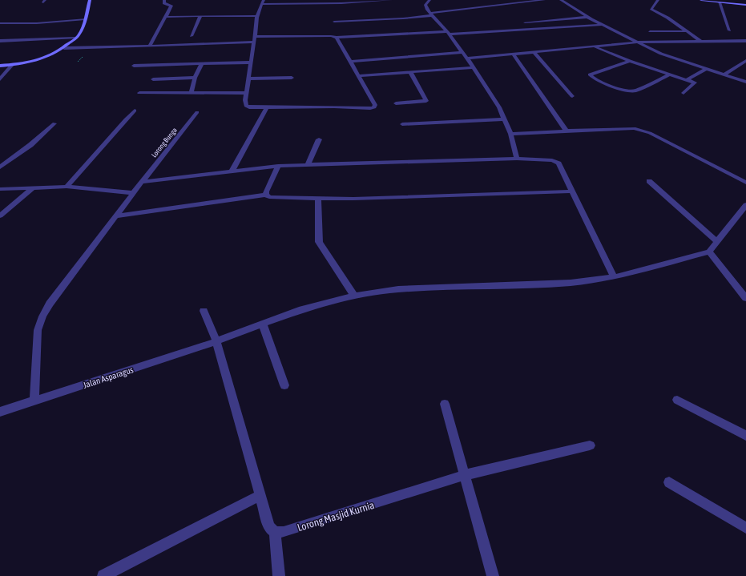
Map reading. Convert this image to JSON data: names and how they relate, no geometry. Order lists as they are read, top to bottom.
{
  "streets": {
    "street": ["Lorong Bunga", "Jalan Asparagus", "Lorong Masjid Kurnia"]
  },
  "crossings": [
    ["Lorong Bunga", "Jalan Asparagus"]
  ]
}
